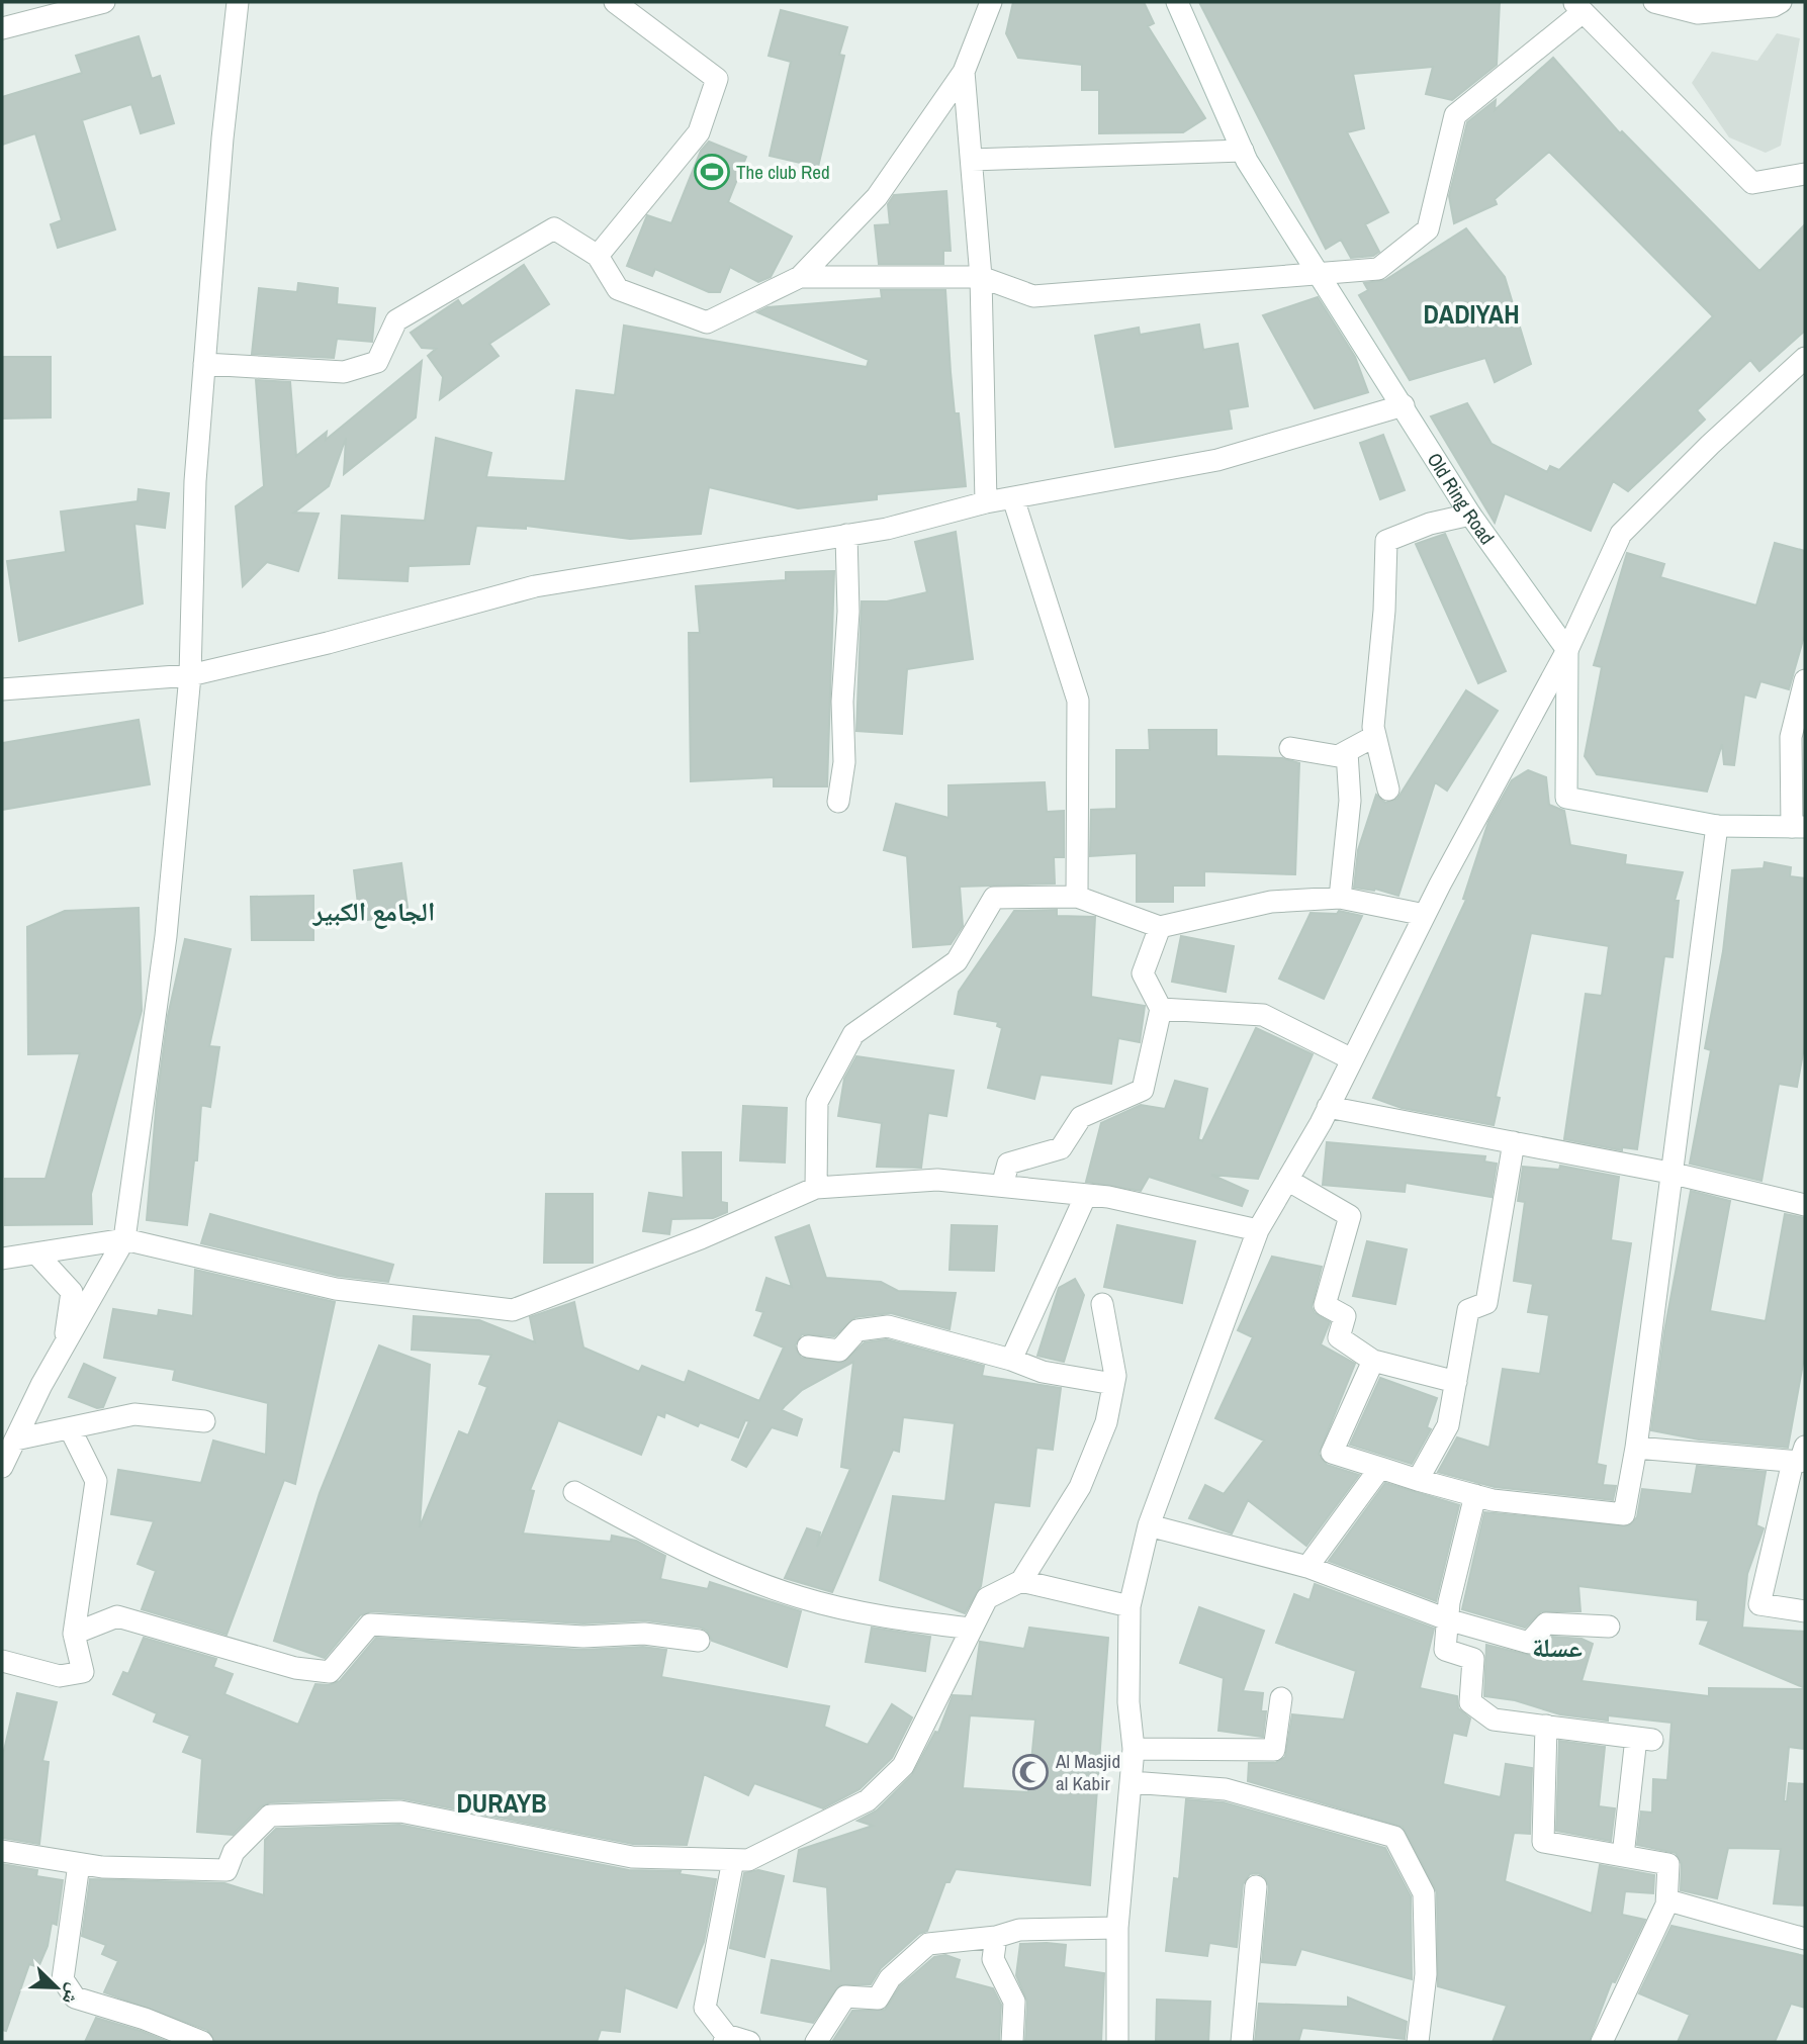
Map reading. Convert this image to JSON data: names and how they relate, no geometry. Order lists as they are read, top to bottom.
{
  "streets": {
    "street": ["Old Ring Road"]
  },
  "districts": [
    "DADIYAH",
    "الجامع الكبير",
    "عسلة",
    "DURAYB"
  ],
  "places": {
    "sports": ["The club Red"],
    "mosque": ["Al Masjid al Kabir"]
  },
  "north": "bottom right"
}
